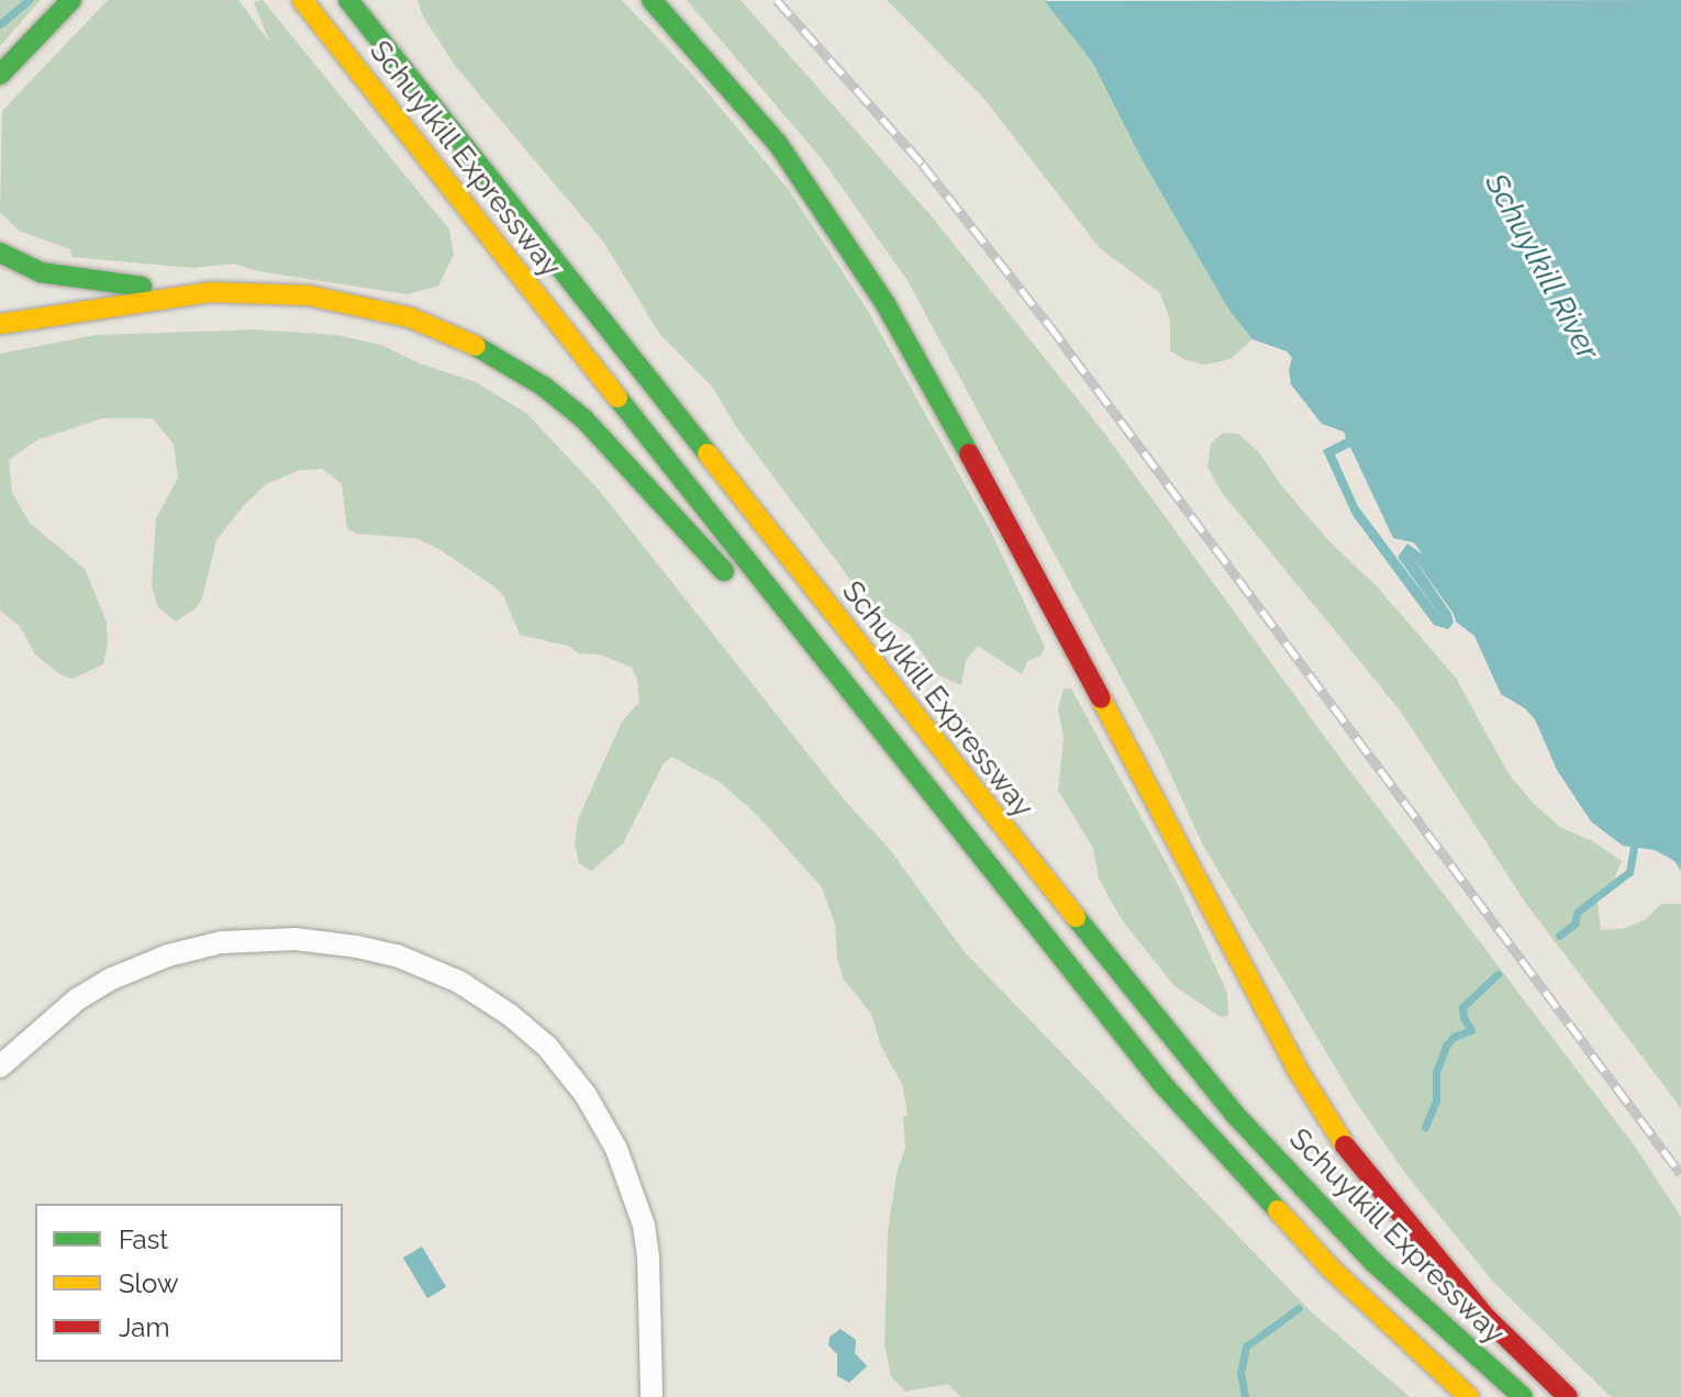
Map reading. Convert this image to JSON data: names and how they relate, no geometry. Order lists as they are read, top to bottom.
{
  "streets": {
    "main road": ["Schuylkill Expressway"]
  },
  "water": ["Schuylkill River"],
  "legend": ["Fast", "Slow", "Jam"]
}
